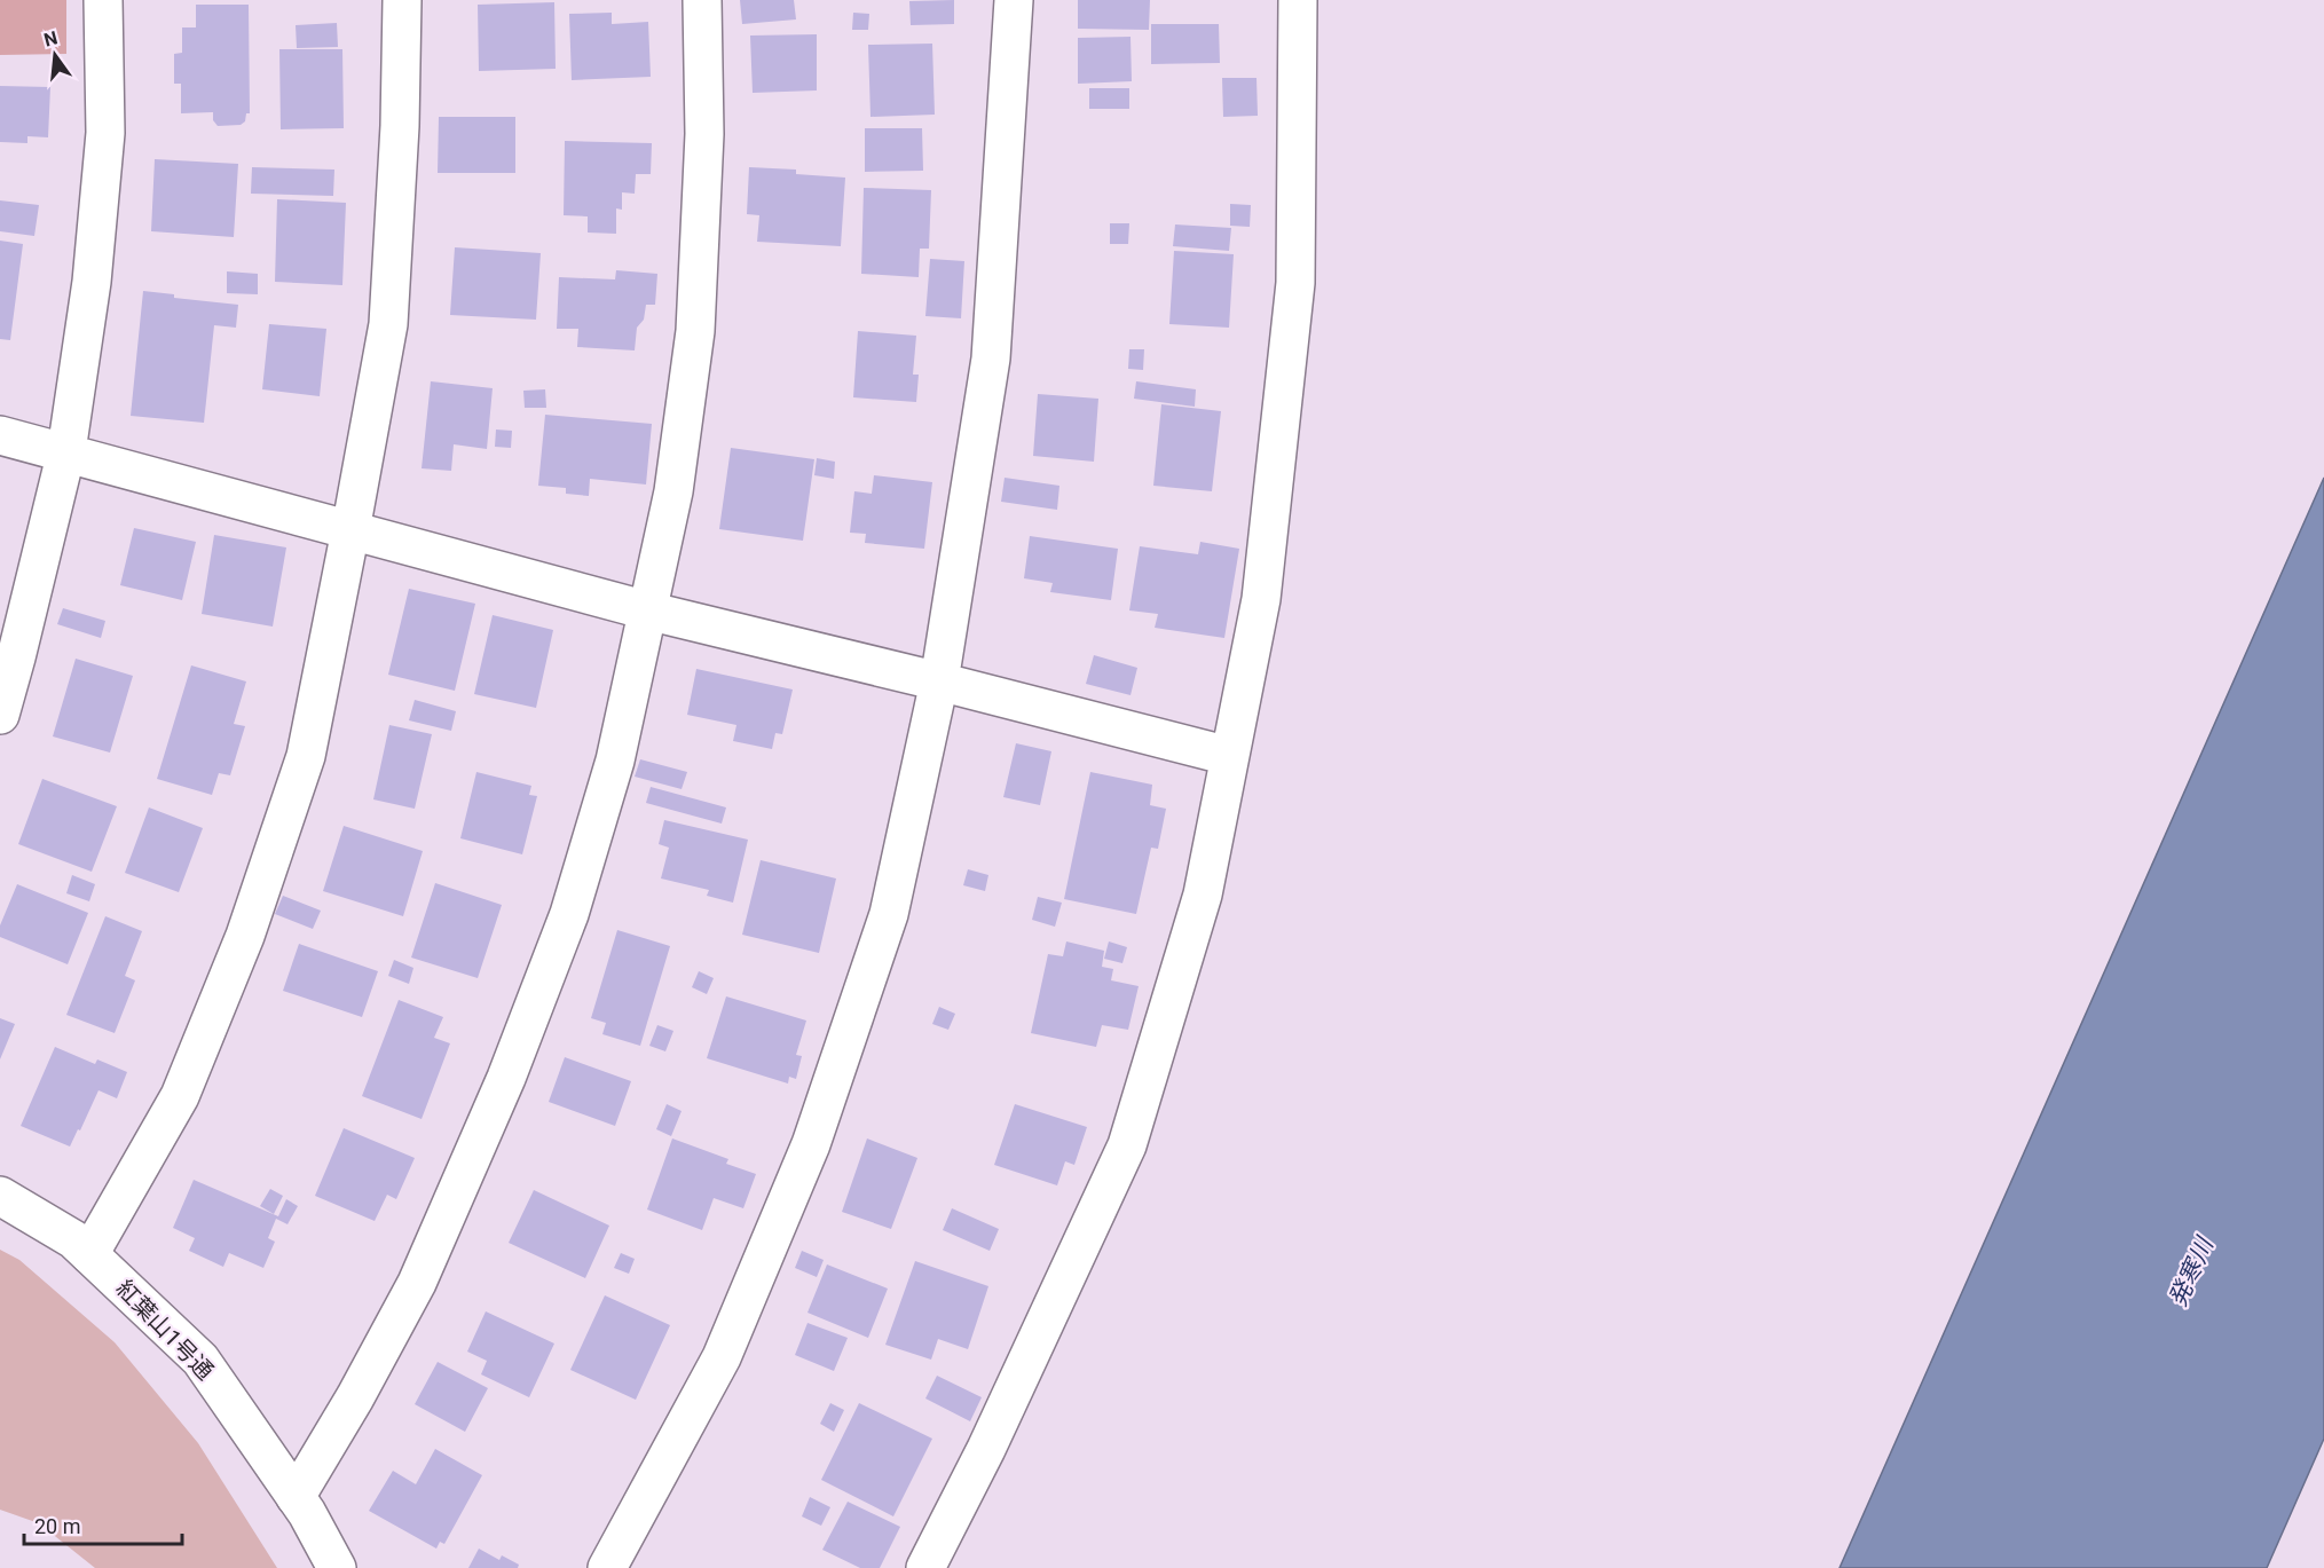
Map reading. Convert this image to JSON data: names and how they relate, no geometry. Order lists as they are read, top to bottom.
{
  "streets": {
    "street": ["紅葉山1号通"]
  },
  "water": ["発寒川"],
  "scale_bar": "20 m",
  "north": "top"
}
